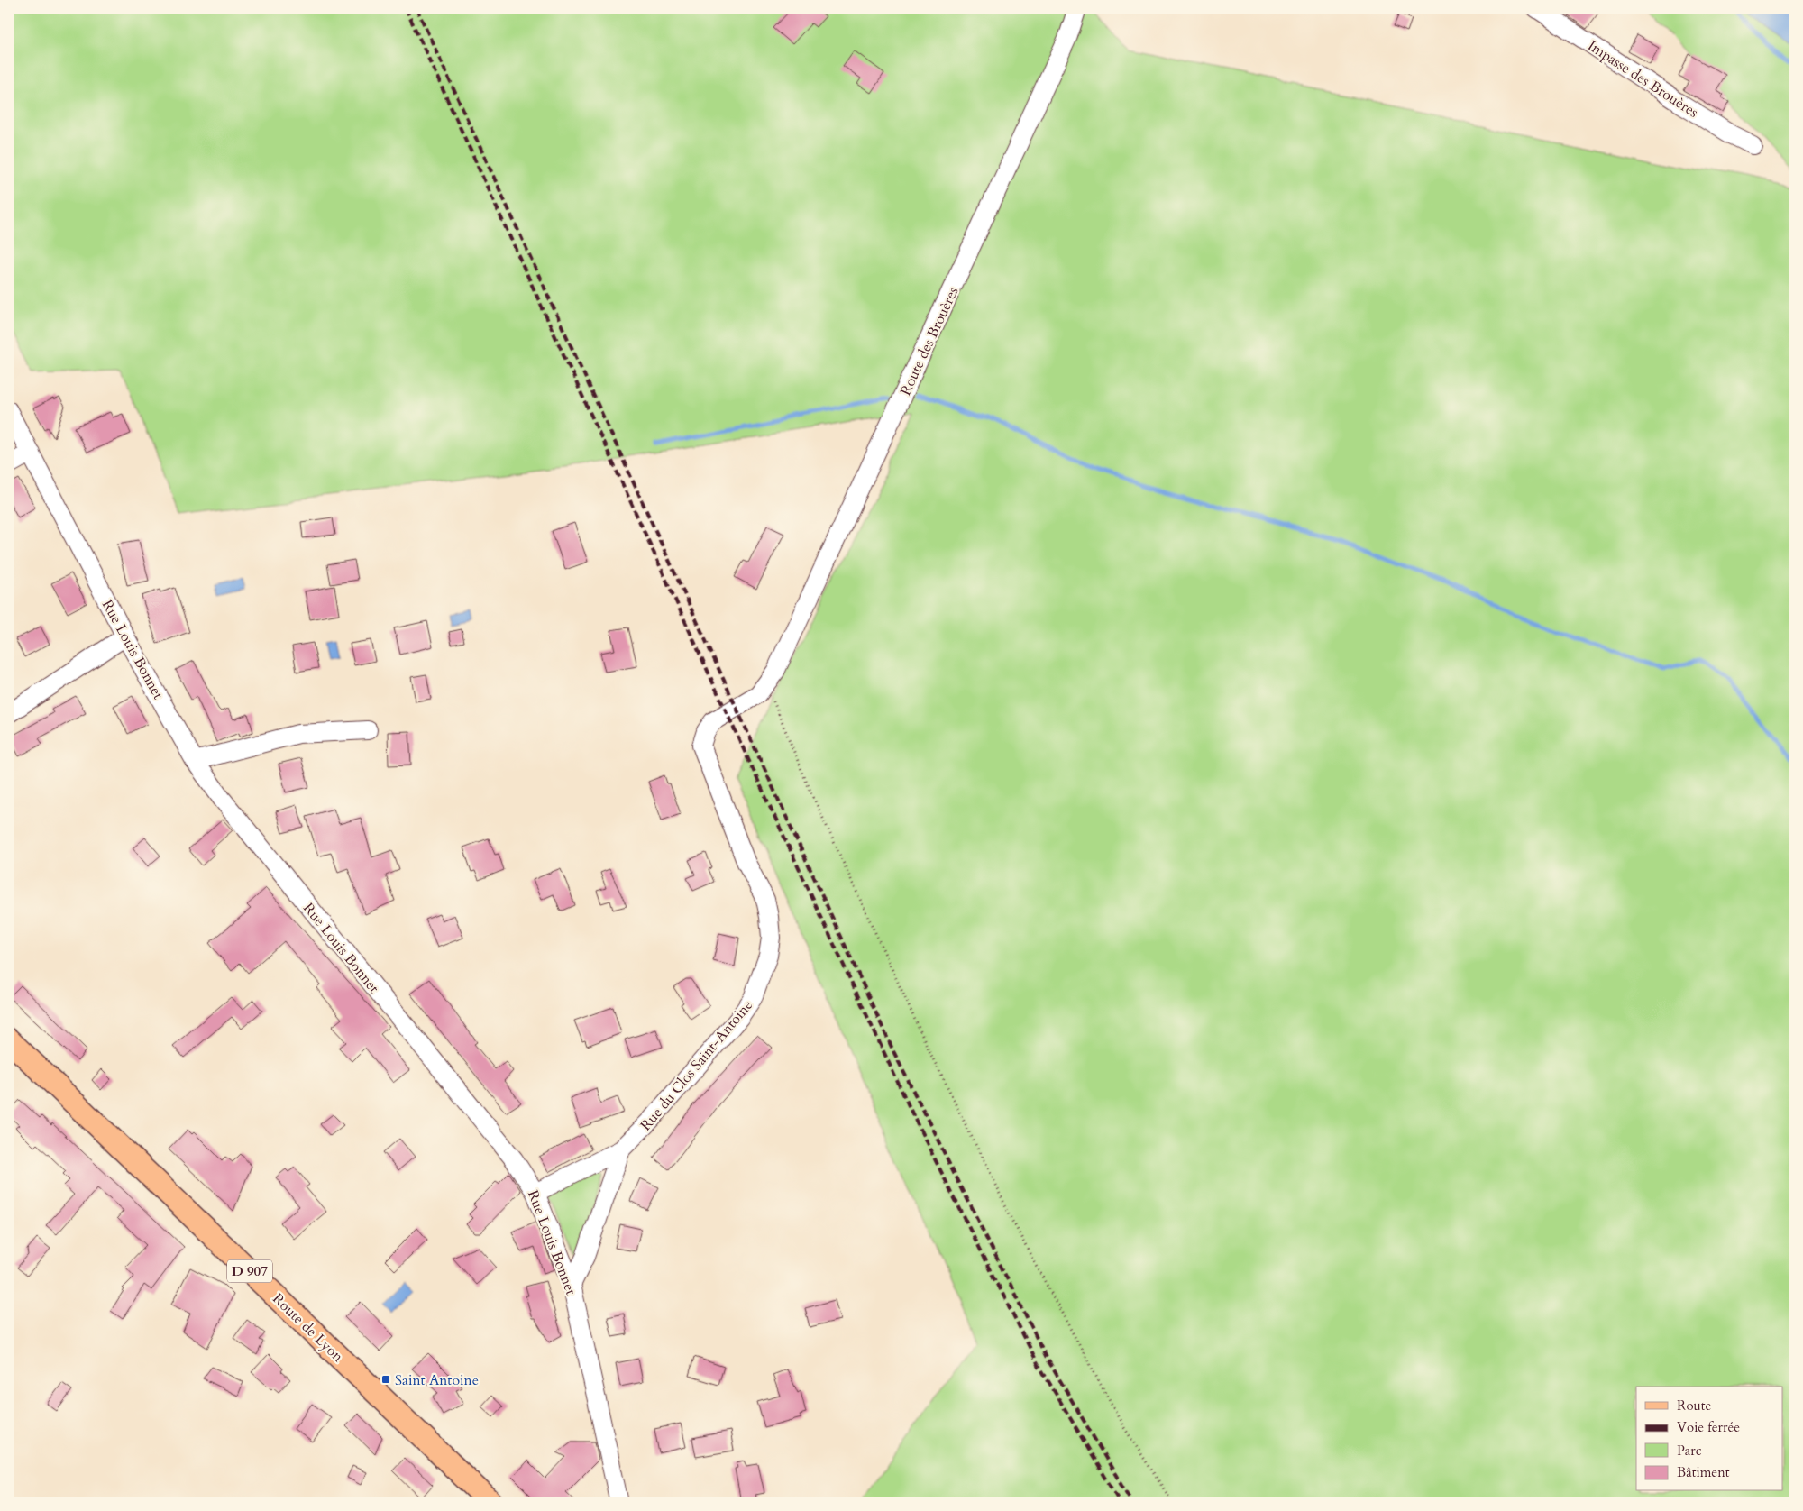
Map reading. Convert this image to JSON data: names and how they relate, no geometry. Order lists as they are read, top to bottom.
{
  "streets": {
    "main road": ["D 907", "Route de Lyon"],
    "street": [
      "Impasse des Brouères",
      "Route des Brouères",
      "Rue Louis Bonnet",
      "Rue du Clos Saint-Antoine"
    ]
  },
  "crossings": [
    ["Route des Brouères", "Rue du Clos Saint-Antoine"],
    ["Rue Louis Bonnet", "Rue du Clos Saint-Antoine"]
  ],
  "places": {
    "transit": ["Saint Antoine"]
  },
  "legend": [
    "Route",
    "Voie ferrée",
    "Parc",
    "Bâtiment"
  ]
}
